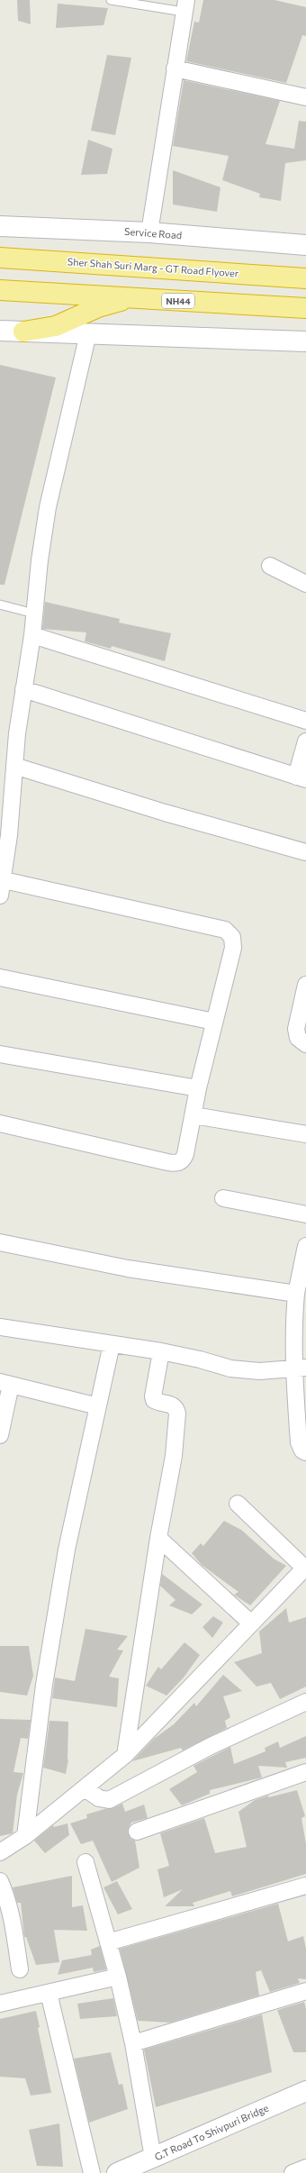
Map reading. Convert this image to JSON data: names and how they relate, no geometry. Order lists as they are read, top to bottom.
{
  "streets": {
    "highway": ["Sher Shah Suri Marg - GT Road Flyover", "NH44"],
    "street": ["Service Road", "G.T Road To Shivpuri Bridge"]
  }
}
